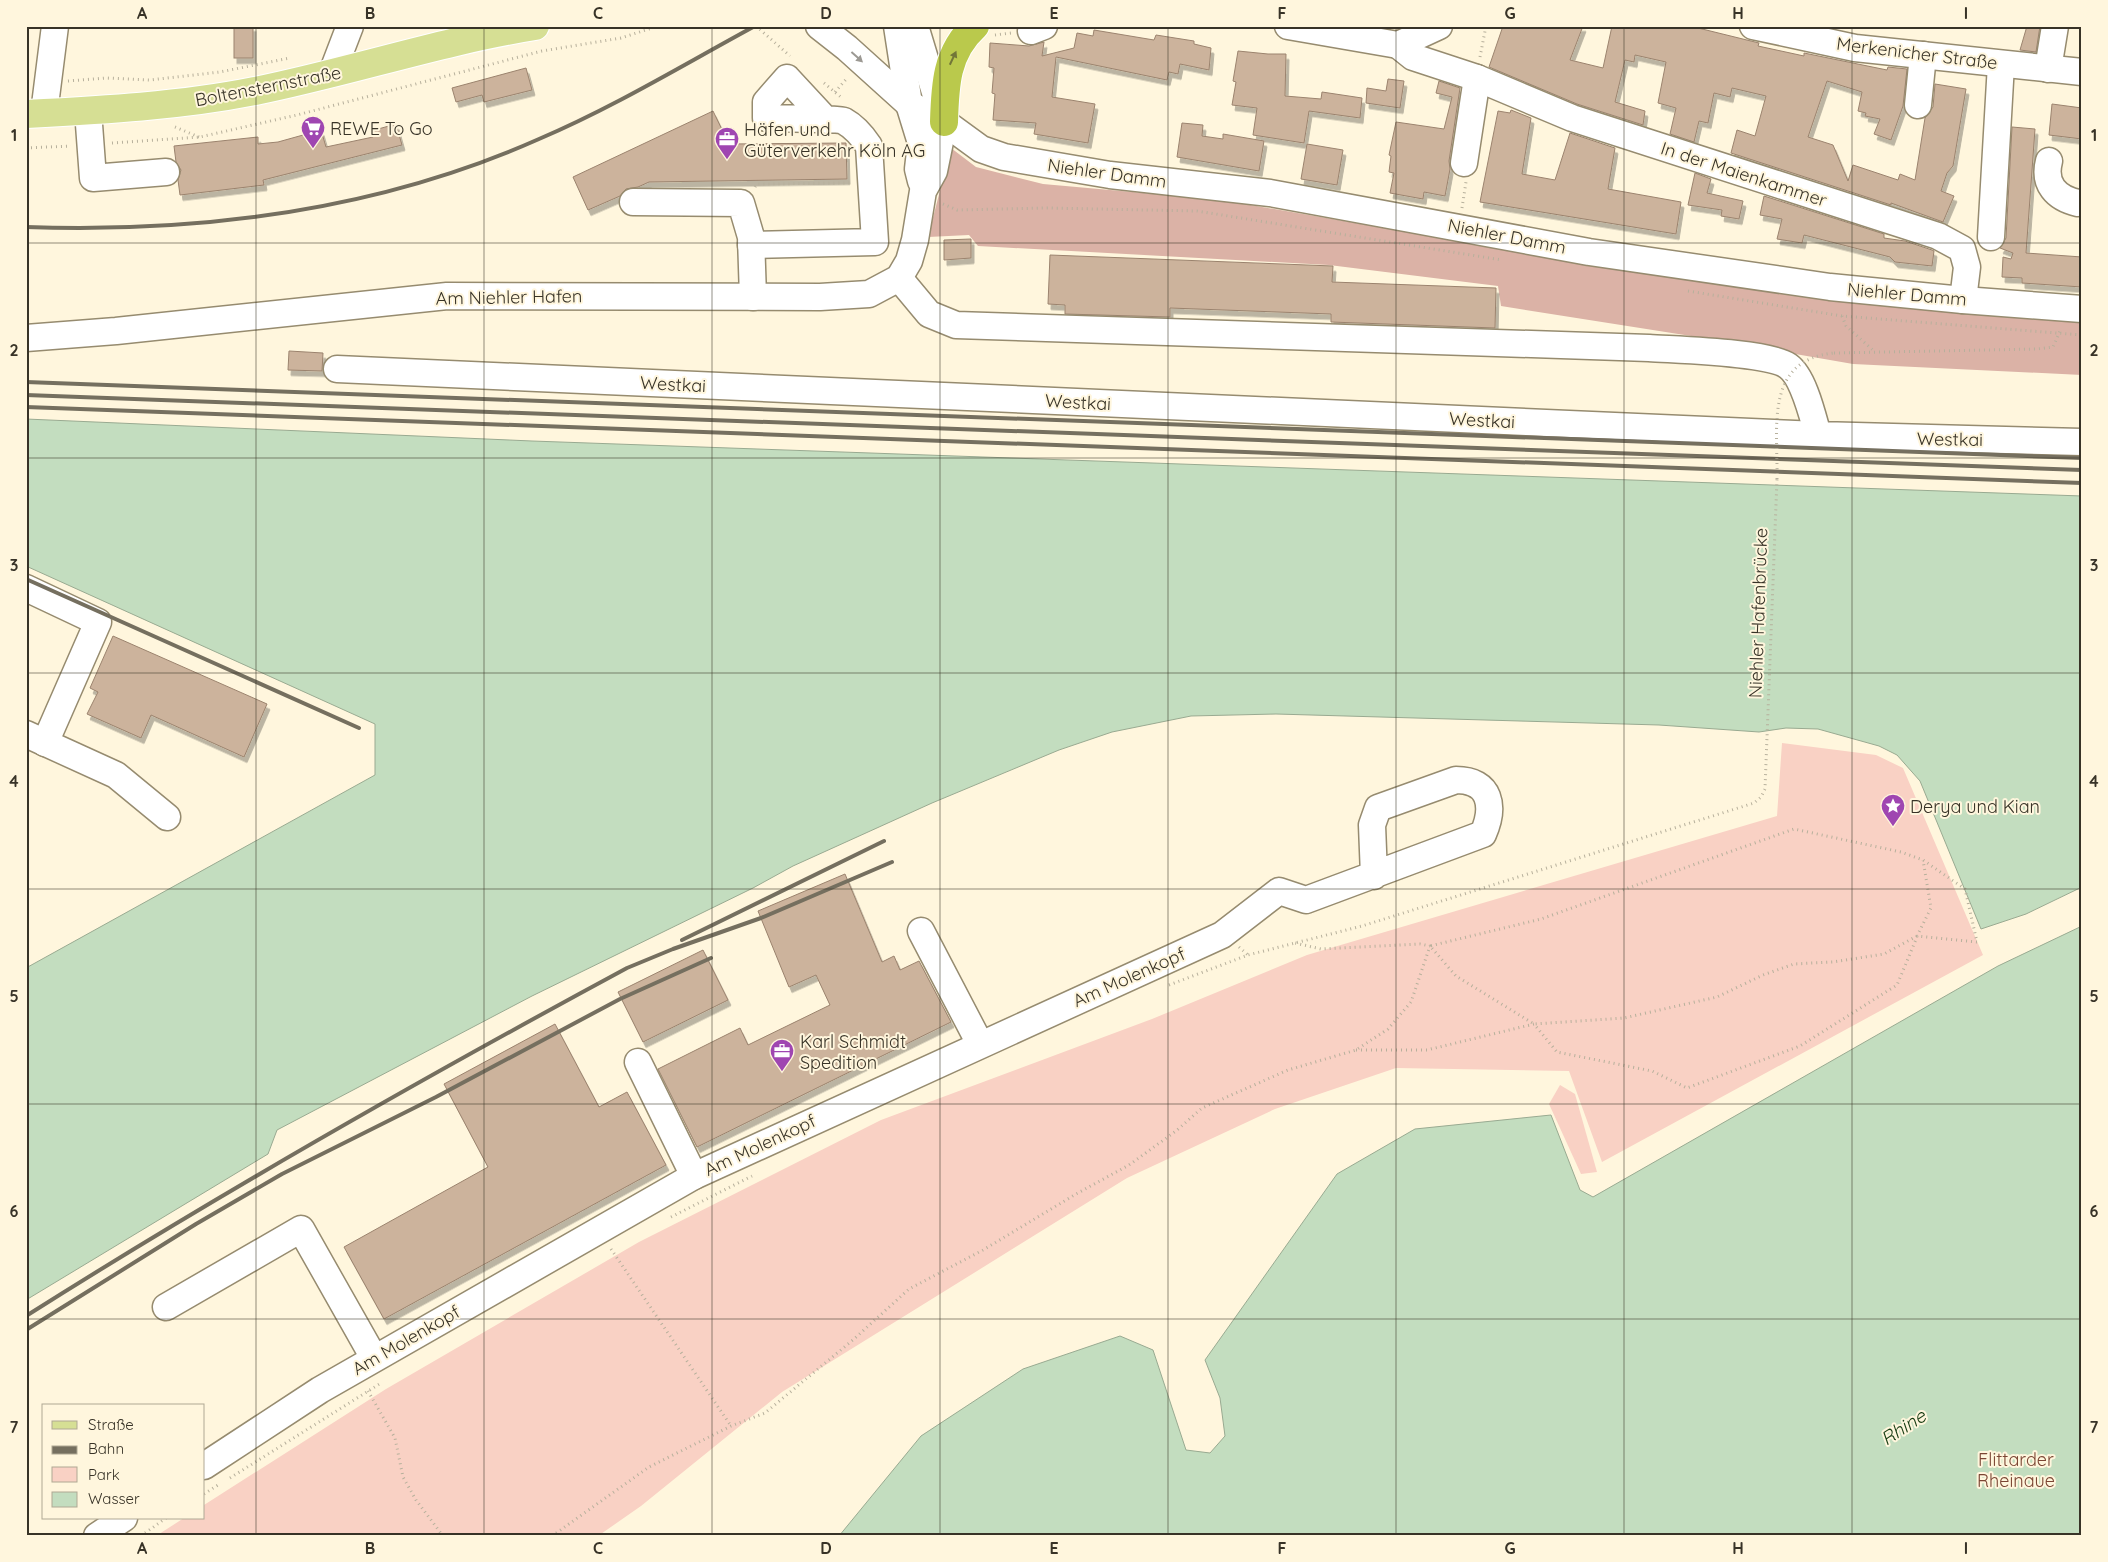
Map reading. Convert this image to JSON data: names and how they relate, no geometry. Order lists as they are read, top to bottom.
{
  "streets": {
    "main road": ["Boltensternstraße"],
    "street": [
      "Merkenicher Straße",
      "Niehler Damm",
      "In der Maienkammer",
      "Am Niehler Hafen",
      "Westkai",
      "Am Molenkopf"
    ],
    "path": ["Niehler Hafenbrücke"]
  },
  "crossings": [
    ["Niehler Damm", "In der Maienkammer"]
  ],
  "water": ["Rhine"],
  "parks": ["Flittarder Rheinaue"],
  "places": {
    "supermarket": ["REWE To Go"],
    "office": ["Häfen und Güterverkehr Köln AG", "Karl Schmidt Spedition"],
    "place": ["Derya und Kian"]
  },
  "legend": [
    "Straße",
    "Bahn",
    "Park",
    "Wasser"
  ],
  "grid": {
    "columns": [
      "A",
      "B",
      "C",
      "D",
      "E",
      "F",
      "G",
      "H",
      "I"
    ],
    "rows": [
      "1",
      "2",
      "3",
      "4",
      "5",
      "6",
      "7"
    ]
  }
}
